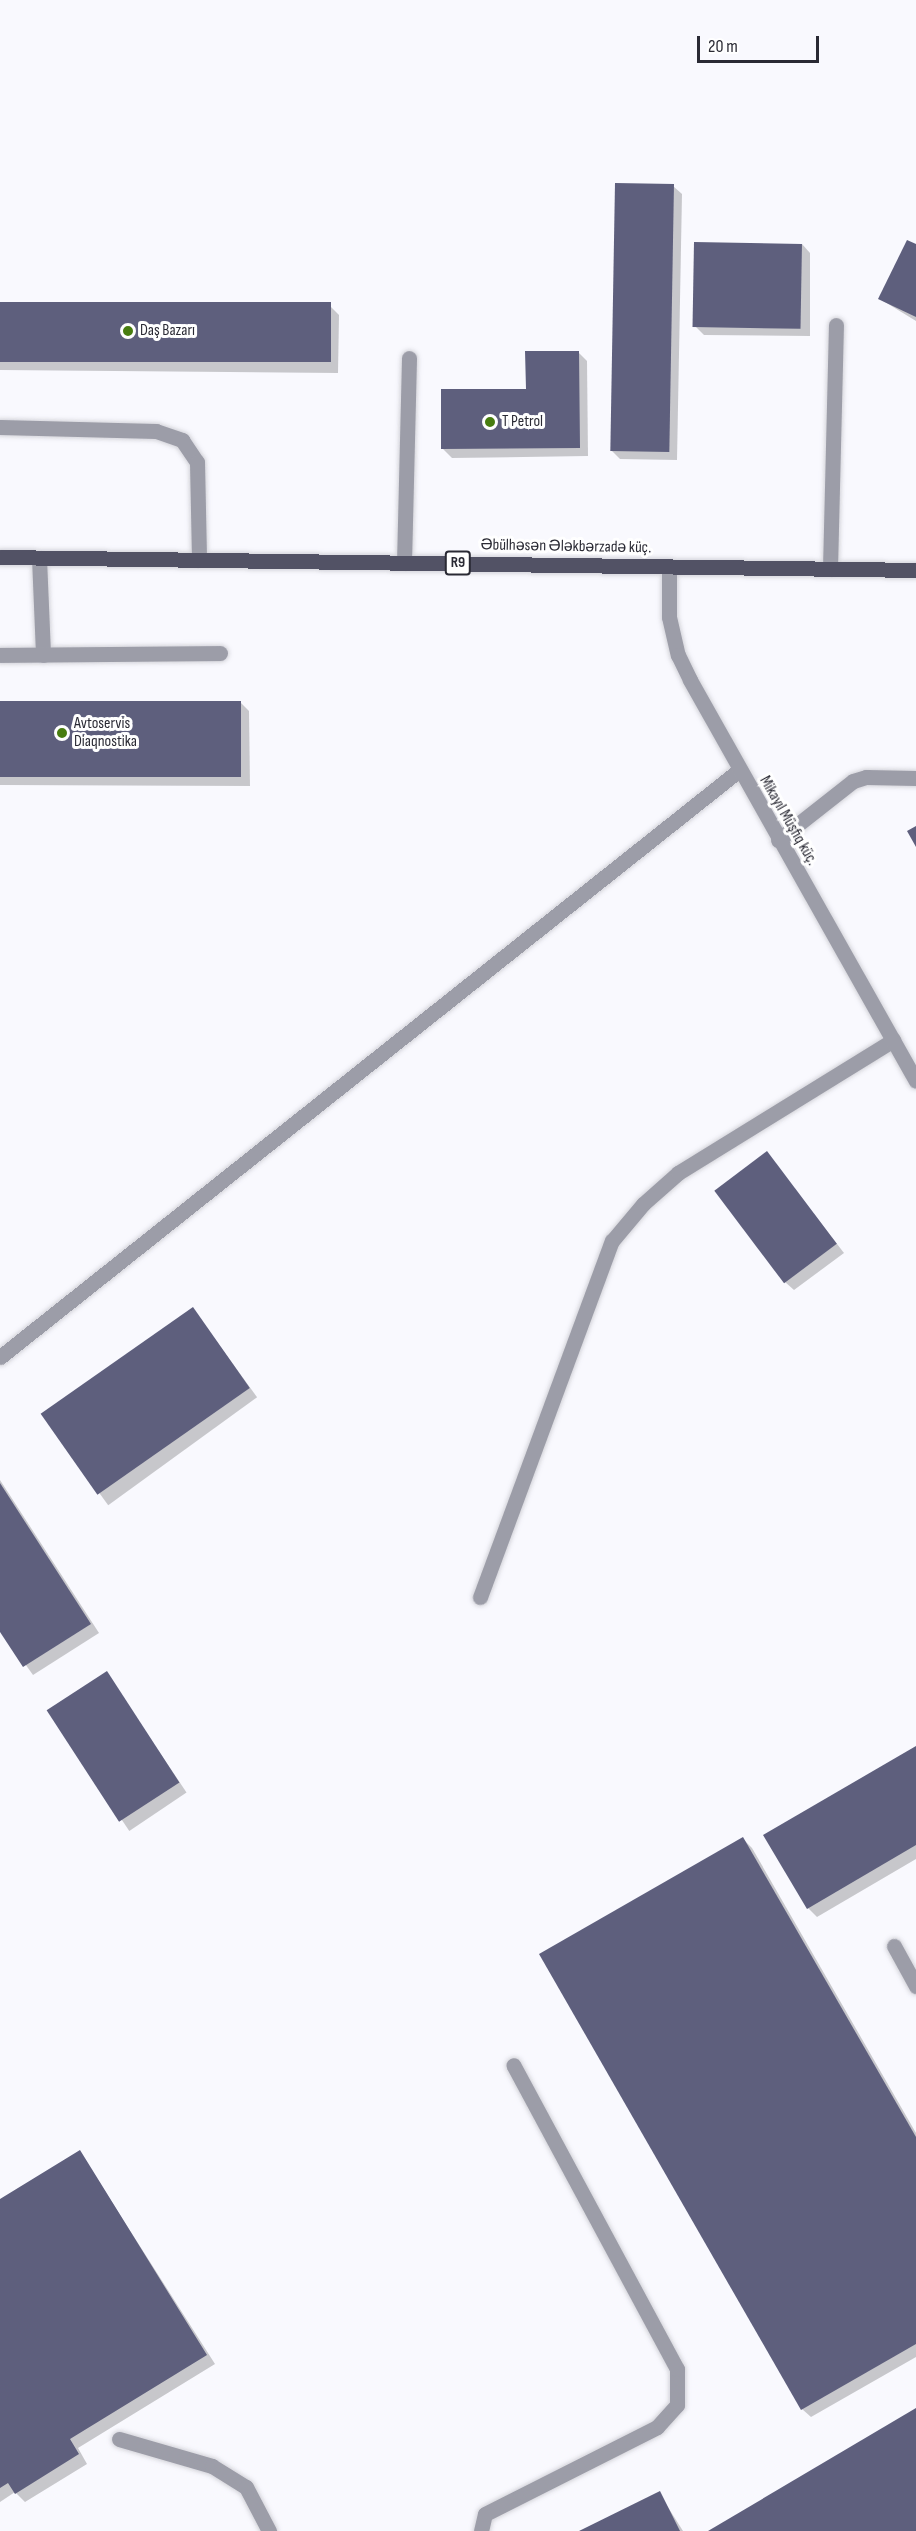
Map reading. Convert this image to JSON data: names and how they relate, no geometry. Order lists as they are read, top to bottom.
{
  "streets": {
    "main road": ["Əbülhəsən Ələkbərzadə küç.", "R9"],
    "street": ["Mikayıl Müşfiq küç."]
  },
  "crossings": [
    ["Əbülhəsən Ələkbərzadə küç.", "Mikayıl Müşfiq küç."]
  ],
  "places": ["Daş Bazarı", "T Petrol", "Avtoservis Diaqnostika"],
  "scale_bar": "20 m"
}
